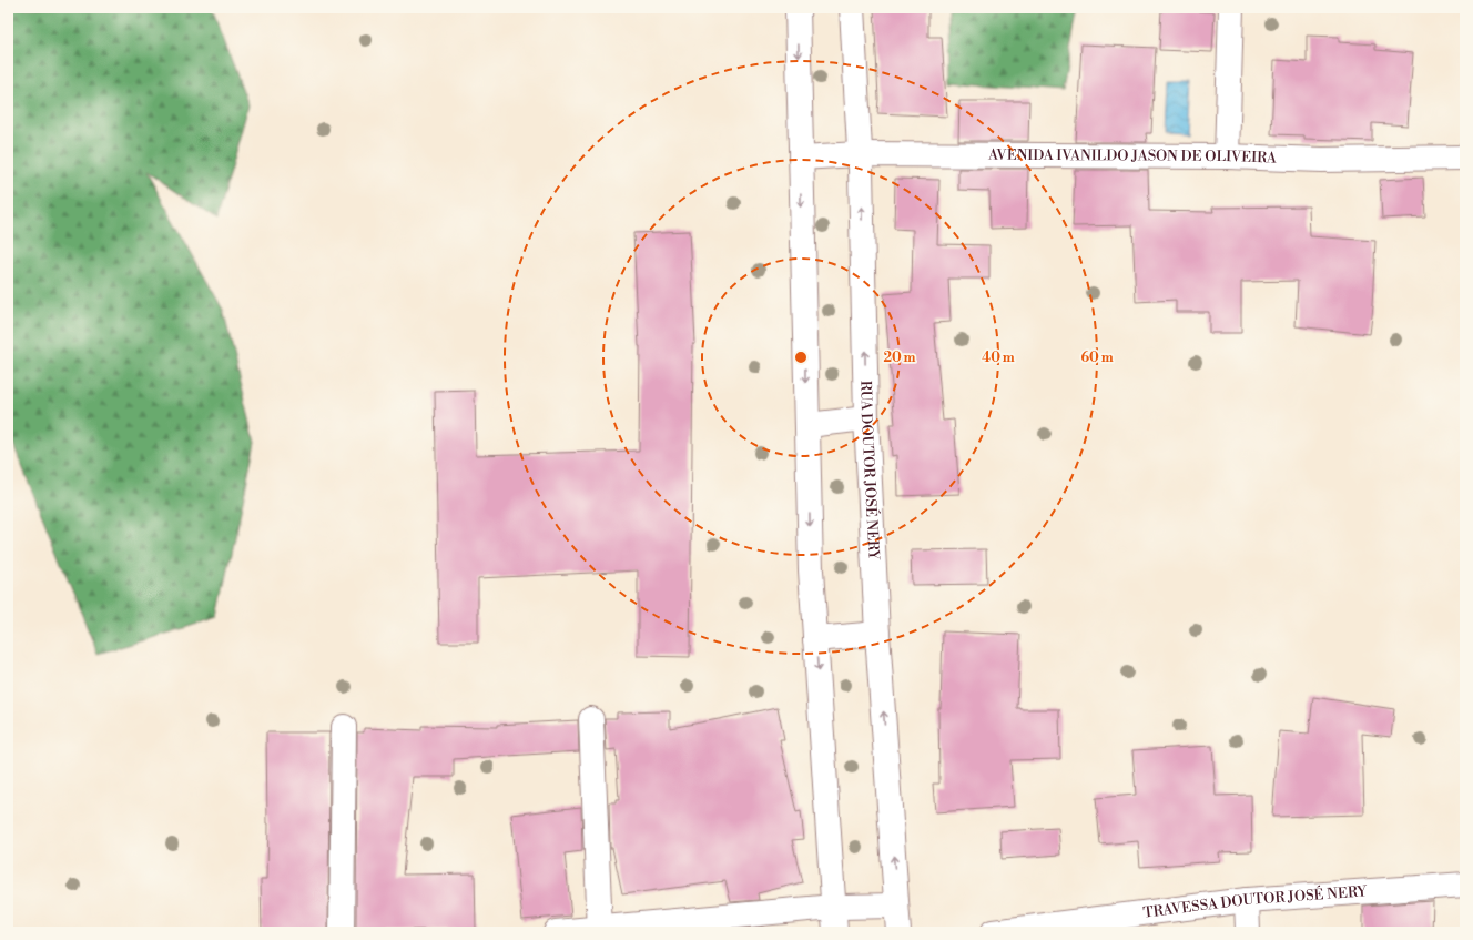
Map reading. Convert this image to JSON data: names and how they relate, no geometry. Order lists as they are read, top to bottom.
{
  "streets": {
    "street": ["AVENIDA IVANILDO JASON DE OLIVEIRA", "RUA DOUTOR JOSÉ NERY", "TRAVESSA DOUTOR JOSÉ NERY"]
  },
  "crossings": [
    ["AVENIDA IVANILDO JASON DE OLIVEIRA", "RUA DOUTOR JOSÉ NERY"]
  ],
  "rings": ["20 m", "40 m", "60 m"]
}
